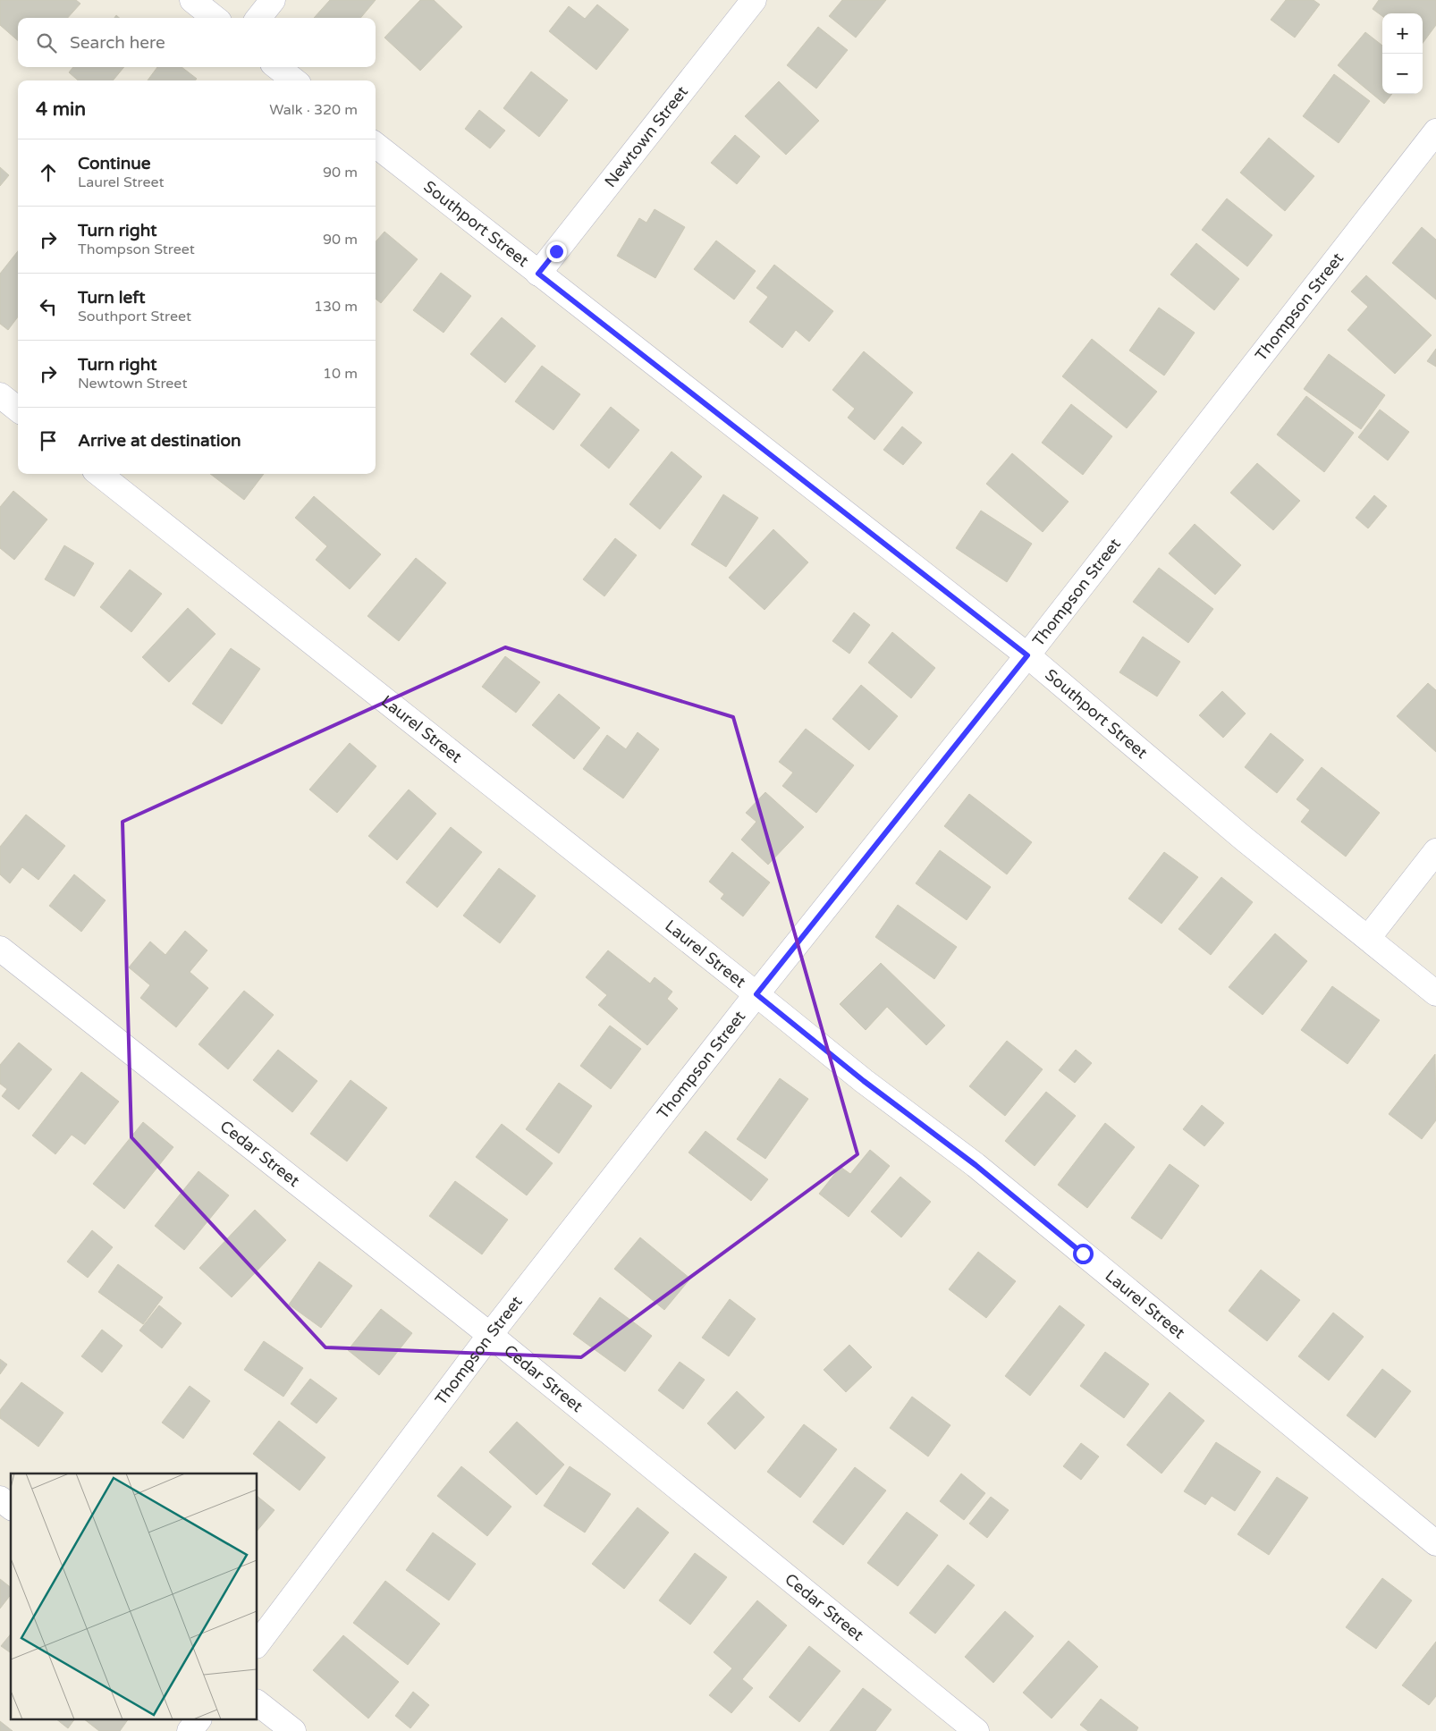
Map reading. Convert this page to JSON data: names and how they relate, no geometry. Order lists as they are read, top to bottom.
{
  "streets": {
    "street": [
      "Newtown Street",
      "Southport Street",
      "Thompson Street",
      "Laurel Street",
      "Cedar Street"
    ]
  },
  "crossings": [
    ["Newtown Street", "Southport Street"],
    ["Southport Street", "Thompson Street"],
    ["Thompson Street", "Laurel Street"],
    ["Thompson Street", "Cedar Street"]
  ],
  "page": {
    "map_buttons": ["+", "−"],
    "search": "Search here",
    "heading": ["4 min", "Walk · 320 m"],
    "list": [
      ["Continue", "Laurel Street", "90 m"],
      ["Turn right", "Thompson Street", "90 m"],
      ["Turn left", "Southport Street", "130 m"],
      ["Turn right", "Newtown Street", "10 m"],
      "Arrive at destination"
    ]
  }
}
